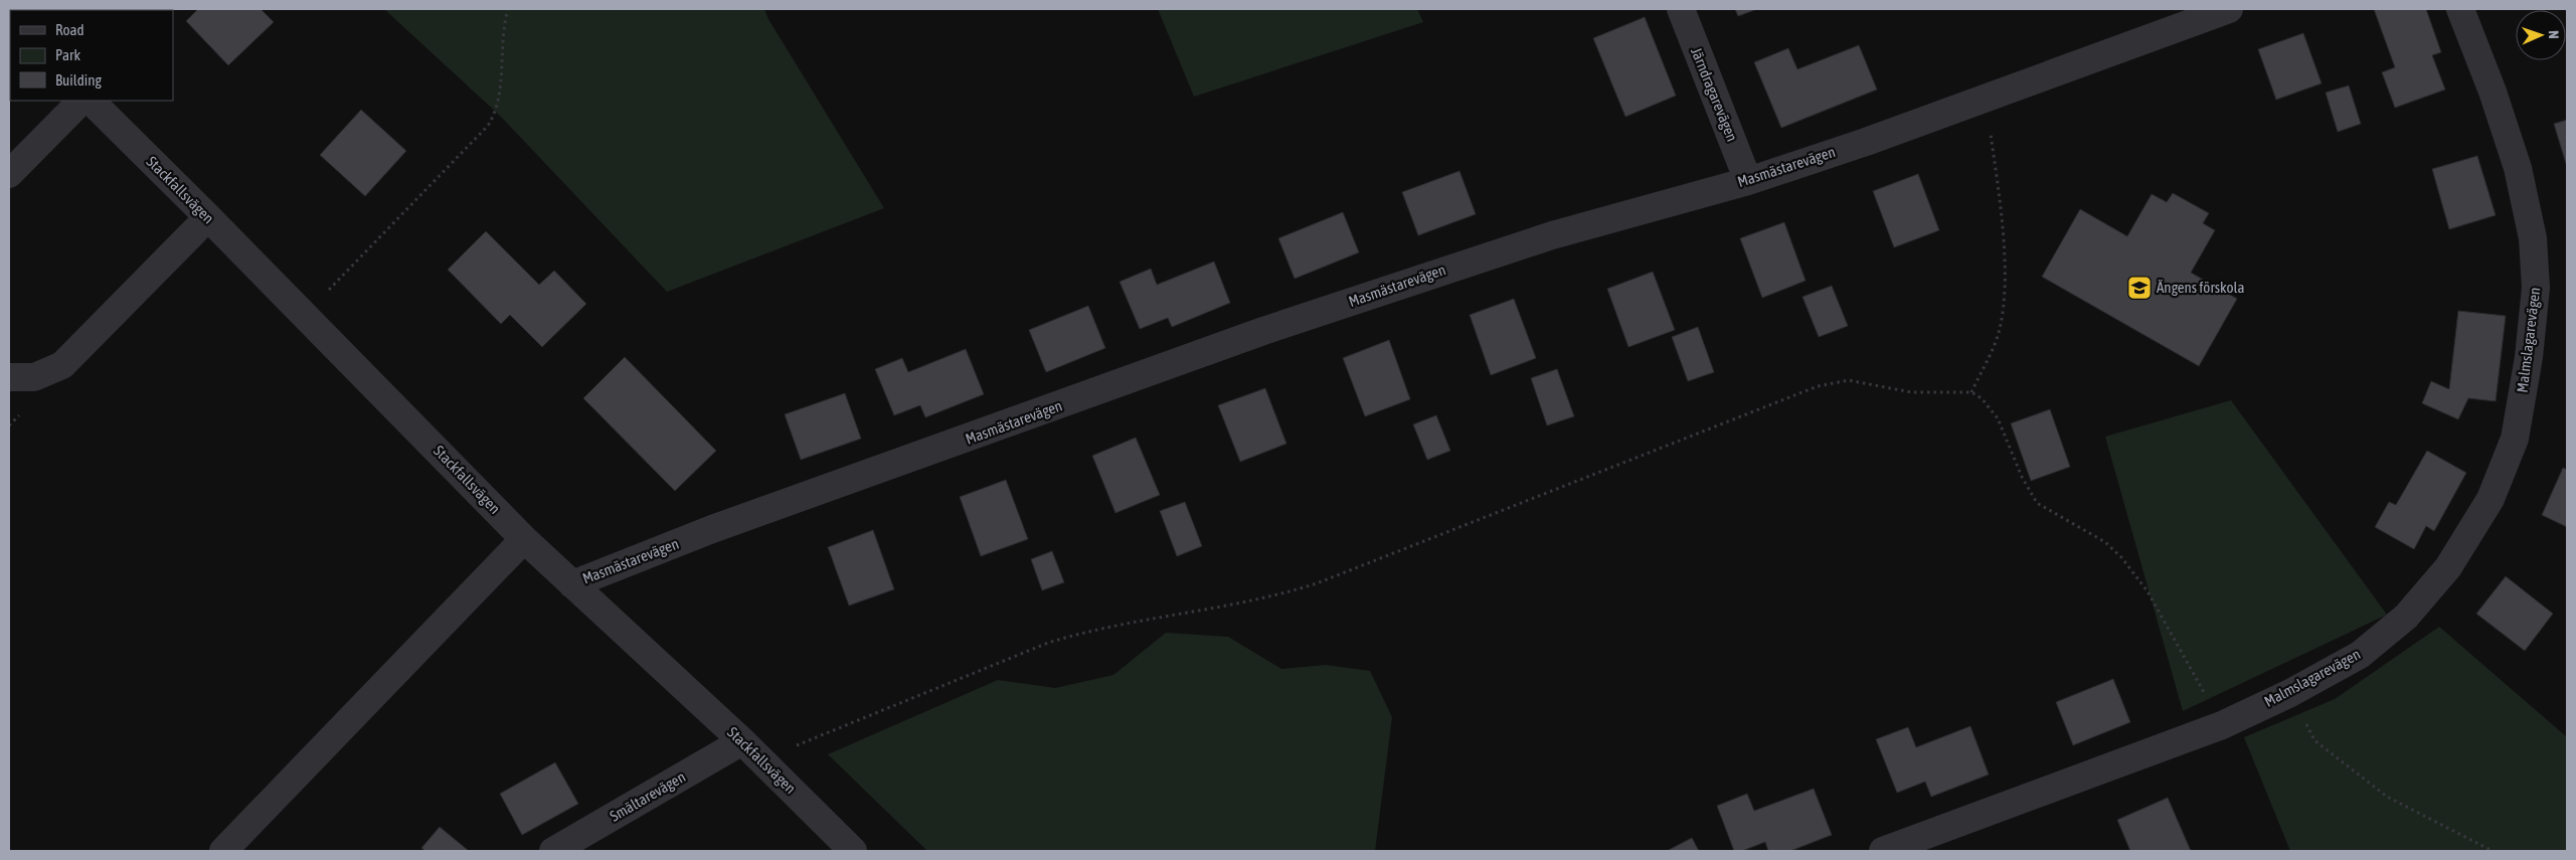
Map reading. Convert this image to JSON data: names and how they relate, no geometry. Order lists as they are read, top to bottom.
{
  "streets": {
    "street": [
      "Järndragarevägen",
      "Masmästarevägen",
      "Stackfallsvägen",
      "Malmslagarevägen",
      "Smältarevägen"
    ]
  },
  "crossings": [
    ["Järndragarevägen", "Masmästarevägen"],
    ["Masmästarevägen", "Stackfallsvägen"],
    ["Stackfallsvägen", "Smältarevägen"]
  ],
  "places": {
    "school or university": ["Ängens förskola"]
  },
  "legend": ["Road", "Park", "Building"],
  "north": "right"
}
